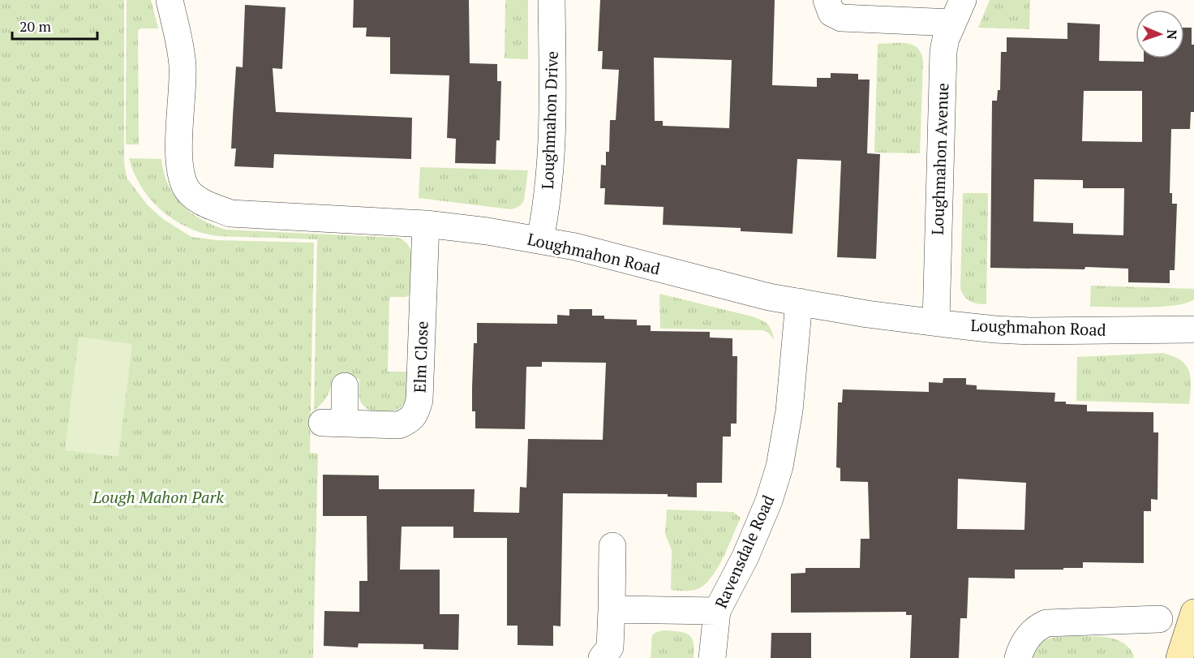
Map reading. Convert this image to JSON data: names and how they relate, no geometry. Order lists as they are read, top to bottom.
{
  "streets": {
    "street": [
      "Loughmahon Drive",
      "Loughmahon Avenue",
      "Loughmahon Road",
      "Elm Close",
      "Ravensdale Road"
    ]
  },
  "crossings": [
    ["Loughmahon Drive", "Loughmahon Road"],
    ["Loughmahon Avenue", "Loughmahon Road"],
    ["Loughmahon Road", "Elm Close"],
    ["Loughmahon Road", "Ravensdale Road"]
  ],
  "parks": ["Lough Mahon Park"],
  "scale_bar": "20 m",
  "north": "right"
}
